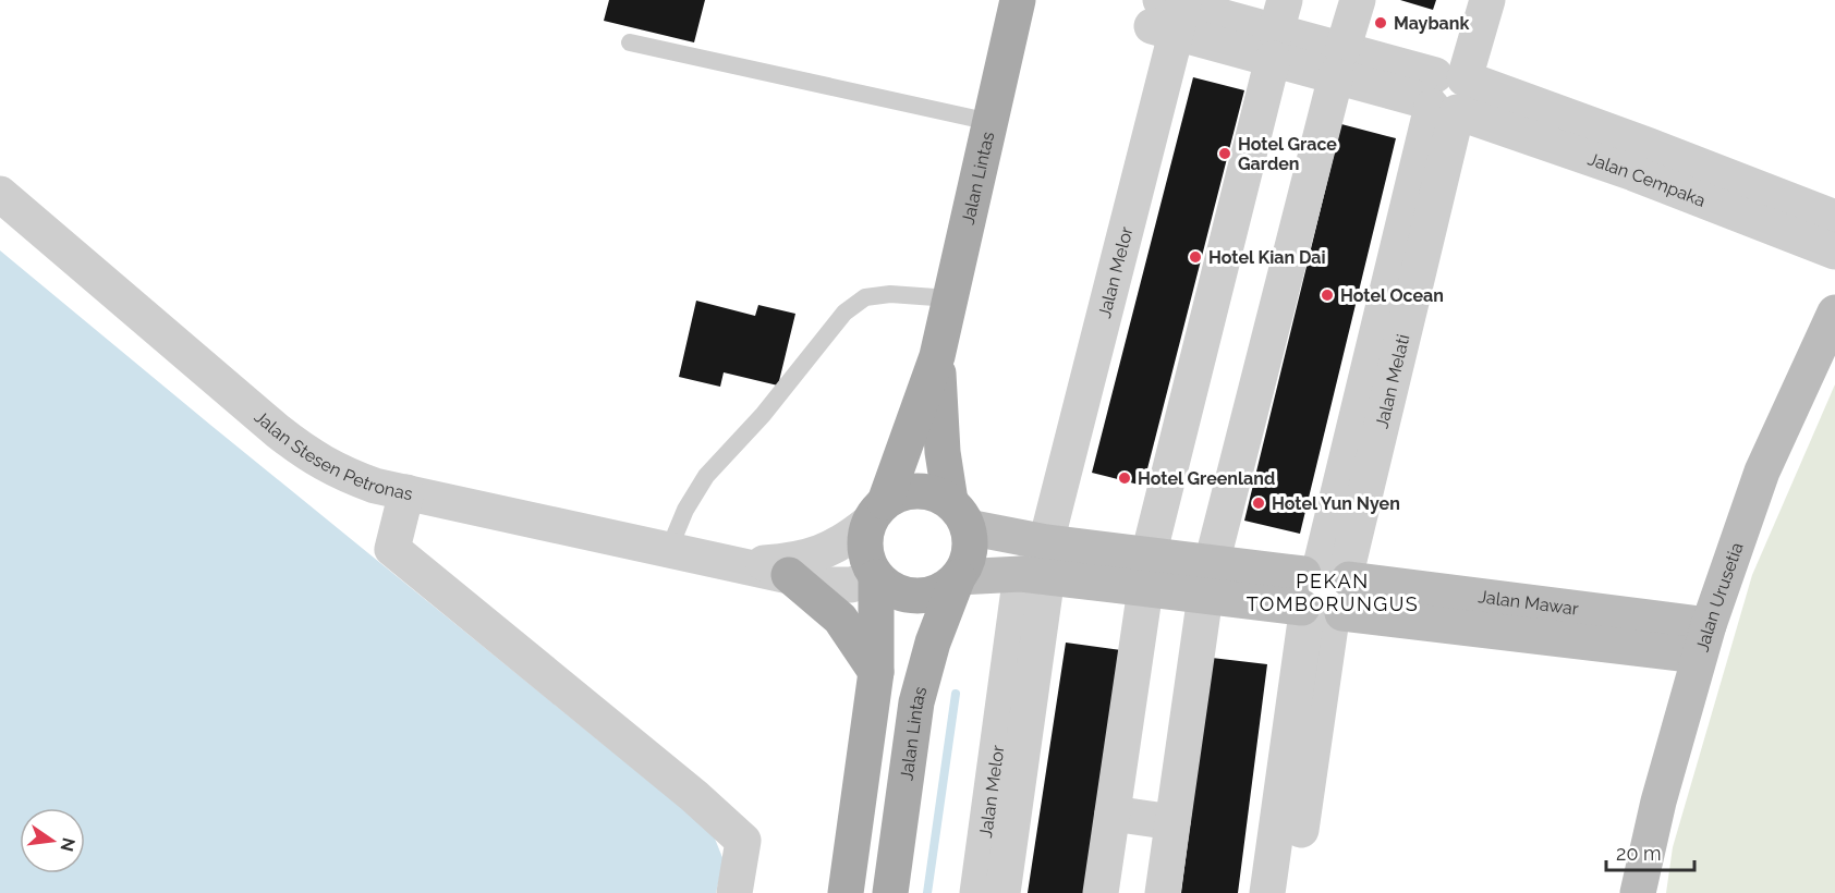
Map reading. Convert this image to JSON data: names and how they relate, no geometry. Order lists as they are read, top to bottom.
{
  "streets": {
    "main road": ["Jalan Lintas"],
    "street": [
      "Jalan Cempaka",
      "Jalan Melor",
      "Jalan Melati",
      "Jalan Stesen Petronas",
      "Jalan Urusetia",
      "Jalan Mawar"
    ]
  },
  "crossings": [
    ["Jalan Lintas", "Jalan Stesen Petronas"],
    ["Jalan Lintas", "Jalan Mawar"],
    ["Jalan Cempaka", "Jalan Melor"],
    ["Jalan Cempaka", "Jalan Melati"],
    ["Jalan Melor", "Jalan Mawar"],
    ["Jalan Melati", "Jalan Mawar"],
    ["Jalan Stesen Petronas", "Jalan Mawar"],
    ["Jalan Urusetia", "Jalan Mawar"]
  ],
  "districts": ["PEKAN TOMBORUNGUS"],
  "places": [
    "Maybank",
    "Hotel Grace Garden",
    "Hotel Kian Dai",
    "Hotel Ocean",
    "Hotel Greenland",
    "Hotel Yun Nyen"
  ],
  "scale_bar": "20 m",
  "north": "right"
}
